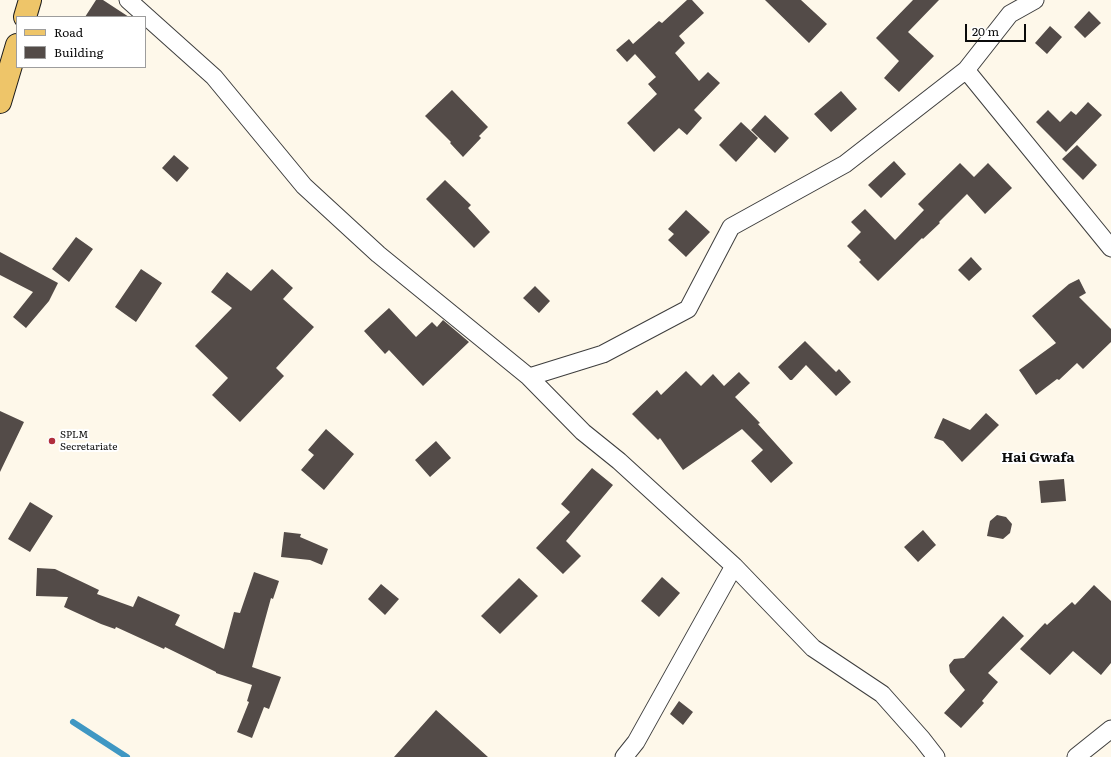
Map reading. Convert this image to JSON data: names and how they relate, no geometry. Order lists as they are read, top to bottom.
{
  "districts": ["Hai Gwafa"],
  "places": ["SPLM Secretariate"],
  "legend": ["Road", "Building"],
  "scale_bar": "20 m"
}
